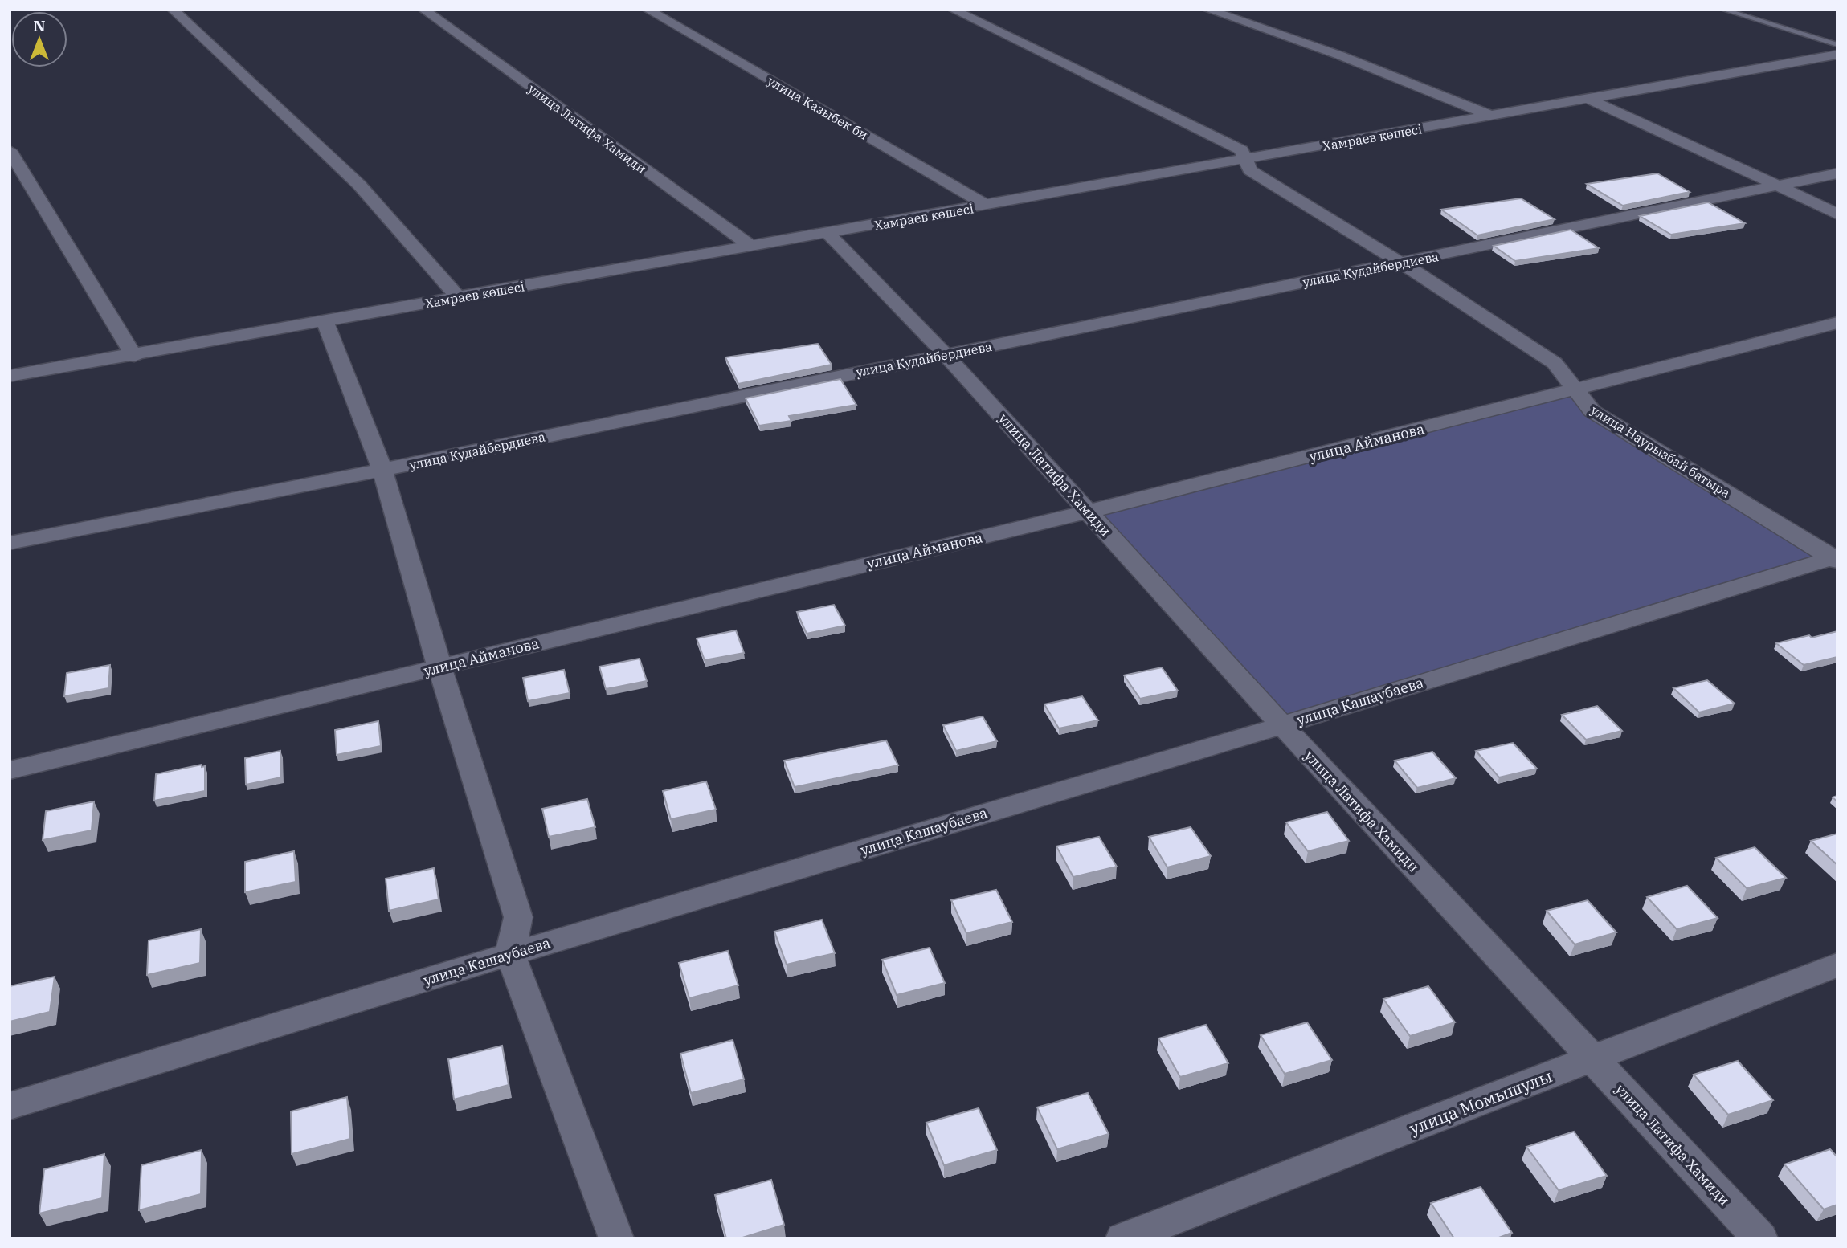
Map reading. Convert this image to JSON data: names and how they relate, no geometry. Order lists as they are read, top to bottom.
{
  "streets": {
    "street": [
      "улица Казыбек би",
      "улица Латифа Хамиди",
      "Хамраев көшесі",
      "улица Кудайбердиева",
      "улица Айманова",
      "улица Наурызбай батыра",
      "улица Кашаубаева",
      "улица Момышулы"
    ]
  },
  "crossings": [
    ["улица Казыбек би", "Хамраев көшесі"],
    ["улица Латифа Хамиди", "Хамраев көшесі"],
    ["улица Латифа Хамиди", "улица Кудайбердиева"],
    ["улица Латифа Хамиди", "улица Айманова"],
    ["улица Латифа Хамиди", "улица Кашаубаева"],
    ["улица Латифа Хамиди", "улица Момышулы"],
    ["Хамраев көшесі", "улица Наурызбай батыра"],
    ["улица Кудайбердиева", "улица Наурызбай батыра"],
    ["улица Айманова", "улица Наурызбай батыра"],
    ["улица Наурызбай батыра", "улица Кашаубаева"]
  ],
  "north": "top"
}
